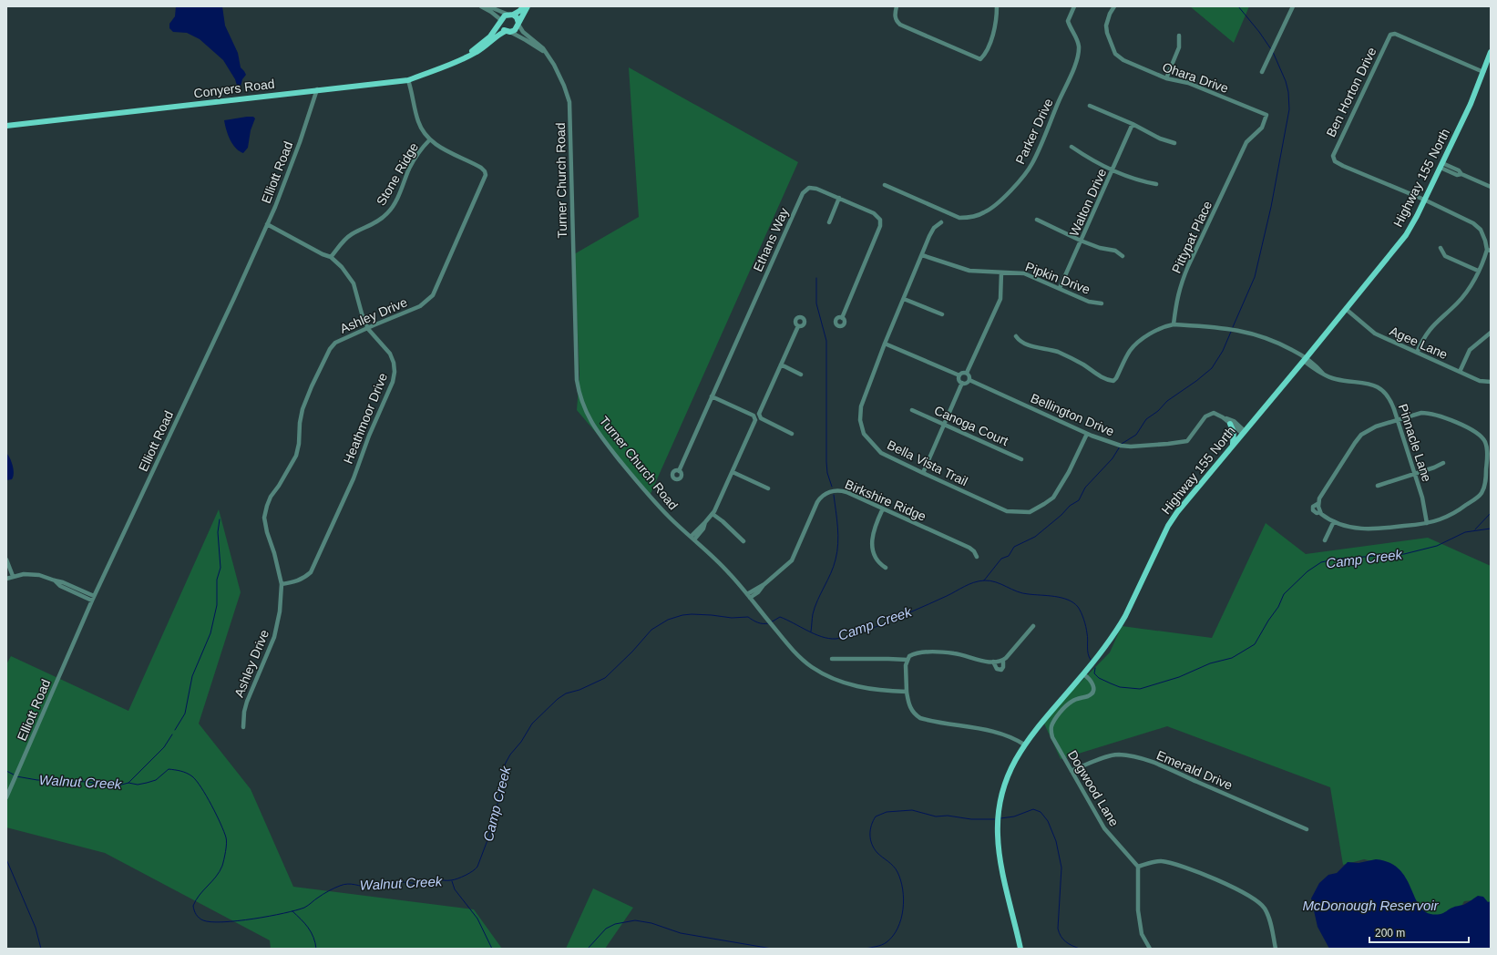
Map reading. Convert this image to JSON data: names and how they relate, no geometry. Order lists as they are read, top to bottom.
{
  "streets": {
    "main road": ["Conyers Road", "Highway 155 North"],
    "street": [
      "Ohara Drive",
      "Ben Horton Drive",
      "Parker Drive",
      "Elliott Road",
      "Stone Ridge",
      "Turner Church Road",
      "Walton Drive",
      "Pittypat Place",
      "Ethans Way",
      "Pipkin Drive",
      "Ashley Drive",
      "Agee Lane",
      "Bellington Drive",
      "Heathmoor Drive",
      "Canoga Court",
      "Pinnacle Lane",
      "Bella Vista Trail",
      "Birkshire Ridge",
      "Emerald Drive",
      "Dogwood Lane"
    ]
  },
  "crossings": [
    ["Ohara Drive", "Pittypat Place"],
    ["Conyers Road", "Elliott Road"],
    ["Conyers Road", "Turner Church Road"],
    ["Conyers Road", "Ashley Drive"],
    ["Ben Horton Drive", "Highway 155 North"],
    ["Elliott Road", "Heathmoor Drive"],
    ["Stone Ridge", "Ashley Drive"],
    ["Stone Ridge", "Heathmoor Drive"],
    ["Highway 155 North", "Agee Lane"],
    ["Highway 155 North", "Bellington Drive"],
    ["Highway 155 North", "Pinnacle Lane"],
    ["Highway 155 North", "Dogwood Lane"],
    ["Turner Church Road", "Birkshire Ridge"],
    ["Walton Drive", "Pipkin Drive"],
    ["Pittypat Place", "Pinnacle Lane"],
    ["Pipkin Drive", "Bella Vista Trail"],
    ["Ashley Drive", "Heathmoor Drive"],
    ["Bellington Drive", "Bella Vista Trail"],
    ["Emerald Drive", "Dogwood Lane"]
  ],
  "water": ["Camp Creek", "Walnut Creek", "McDonough Reservoir"],
  "scale_bar": "200 m"
}
